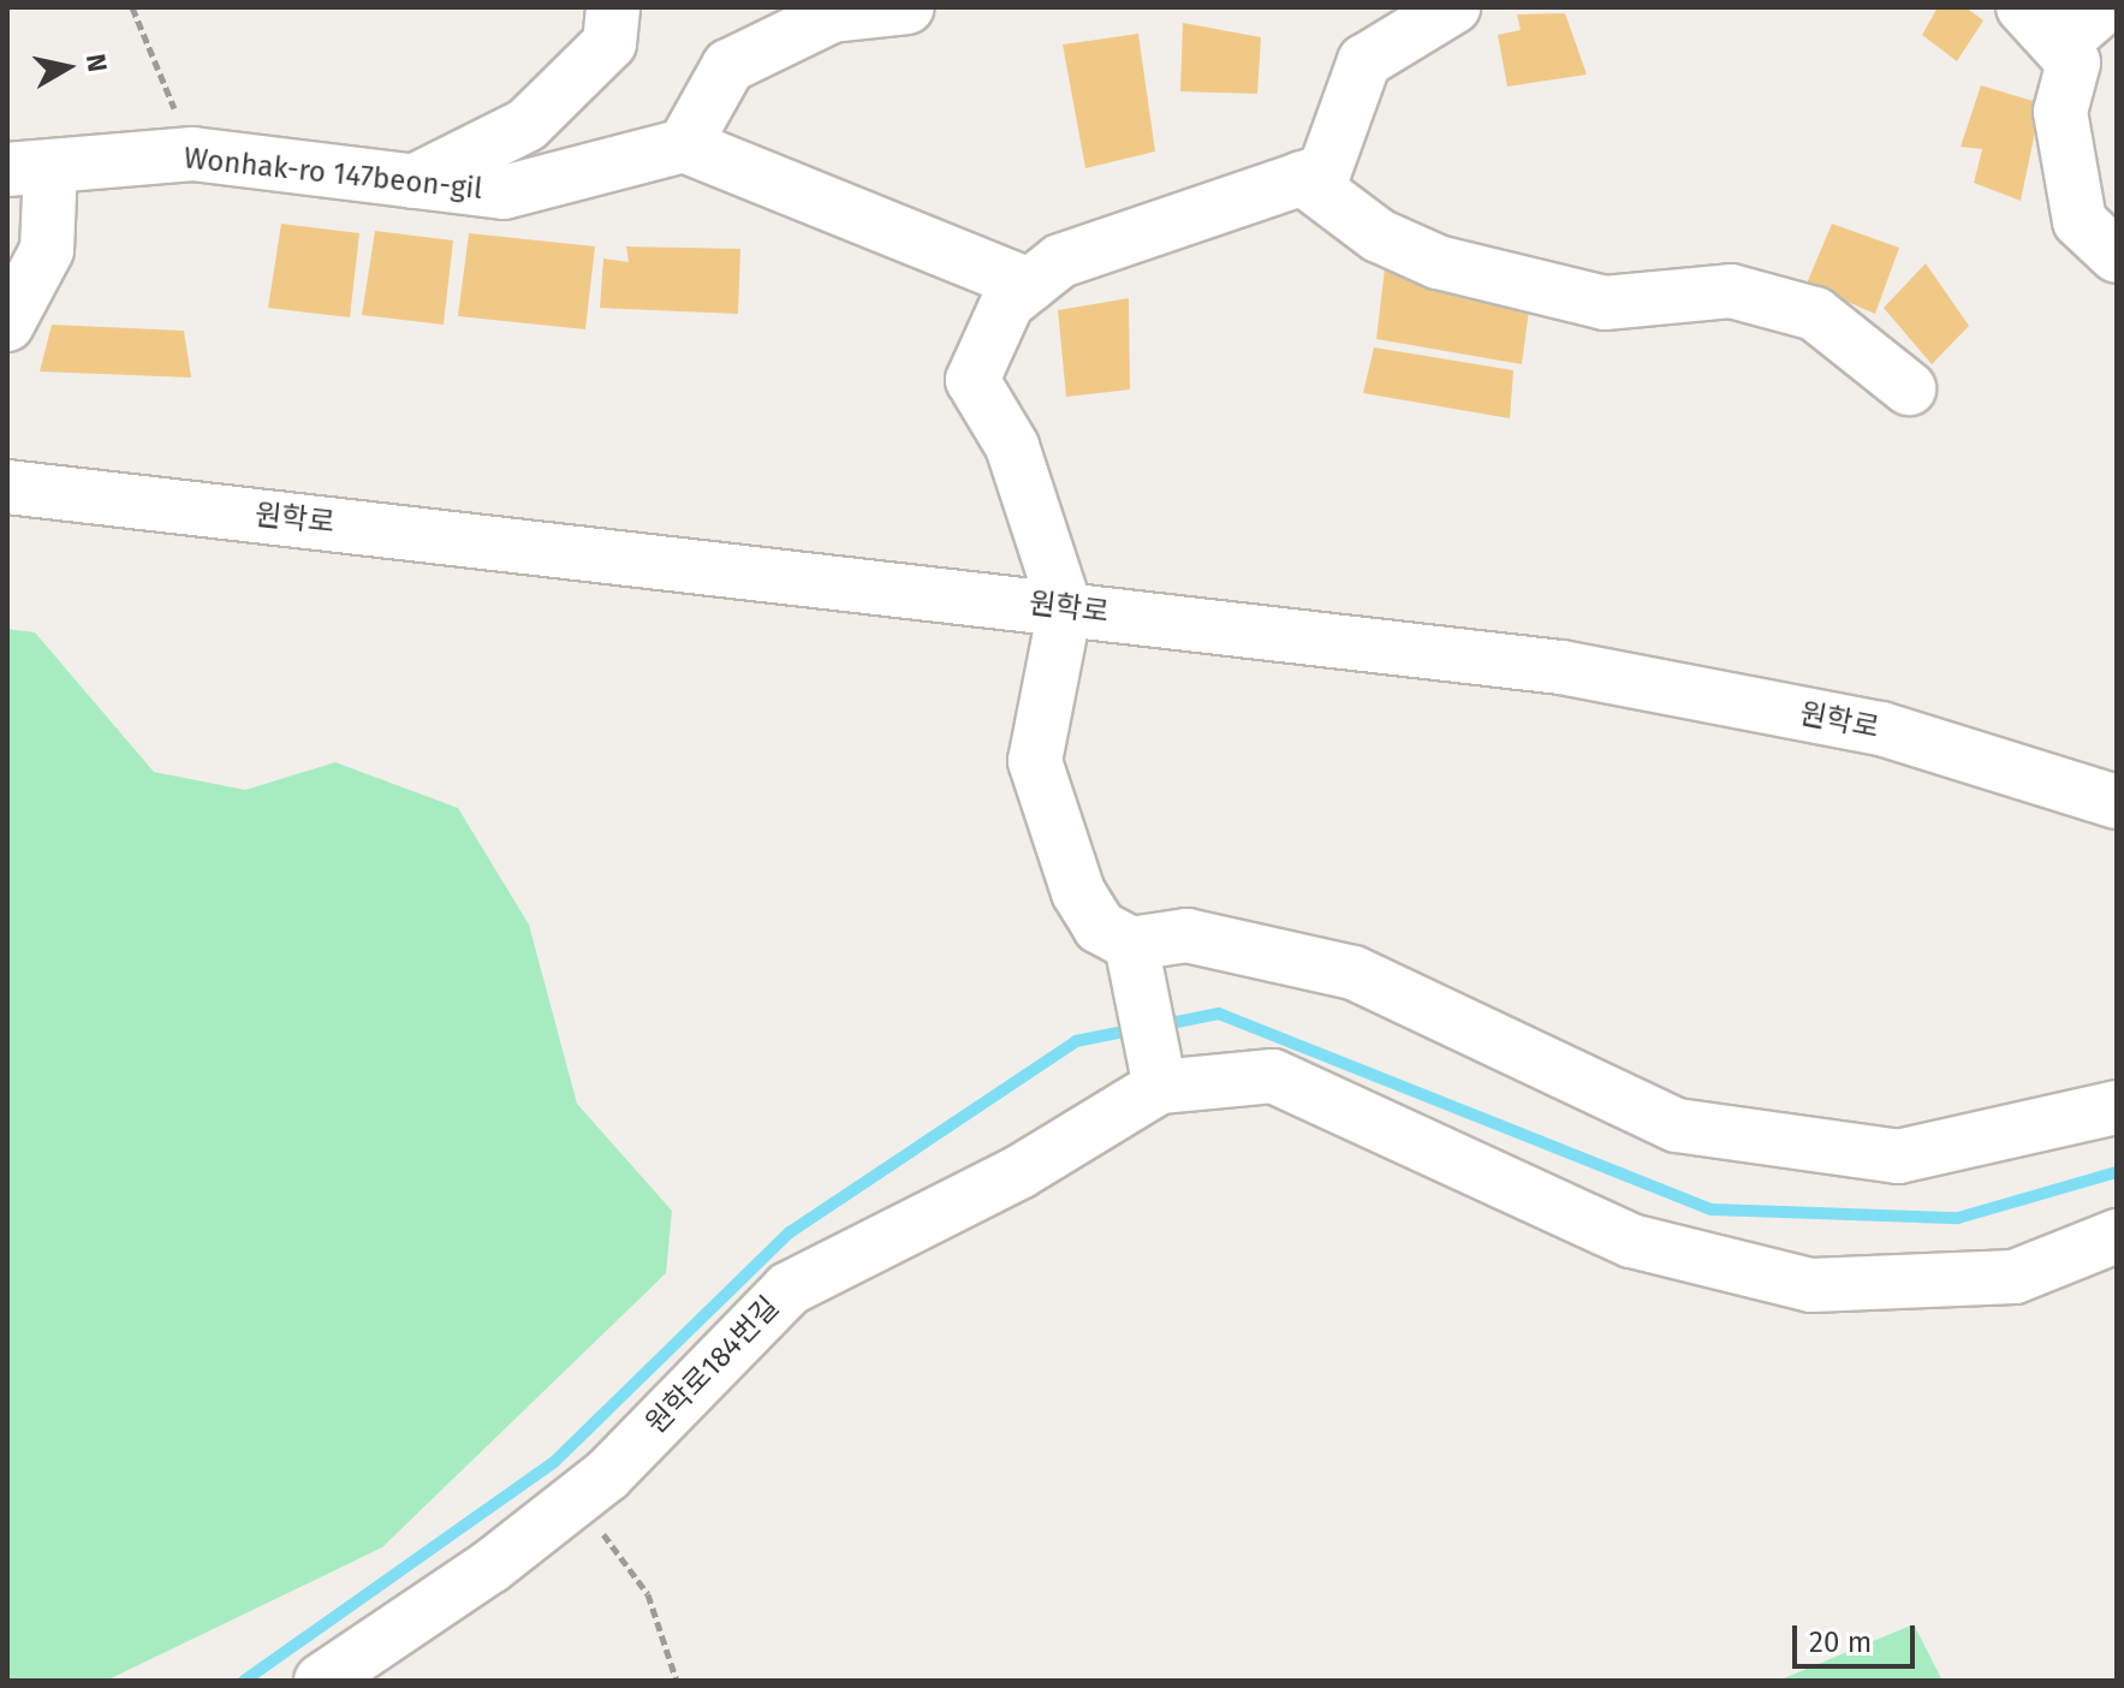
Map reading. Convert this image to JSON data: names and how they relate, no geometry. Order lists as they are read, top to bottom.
{
  "streets": {
    "street": ["Wonhak-ro 147beon-gil", "원학로", "원학로184번길"]
  },
  "scale_bar": "20 m",
  "north": "right"
}
